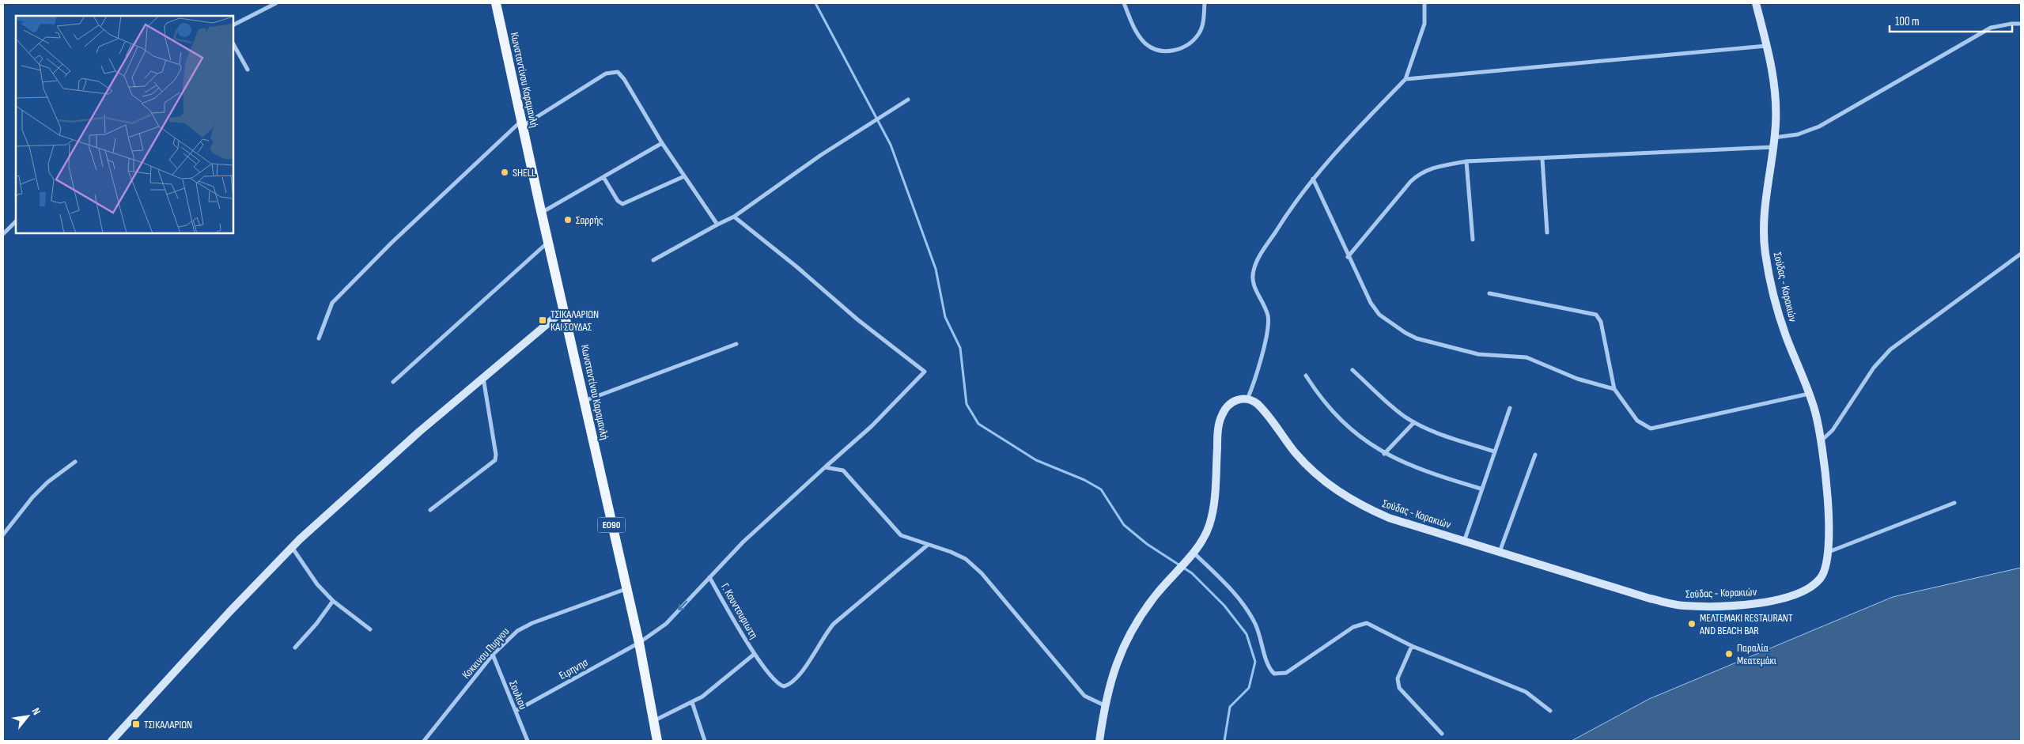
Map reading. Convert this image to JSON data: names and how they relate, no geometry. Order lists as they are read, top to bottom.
{
  "streets": {
    "main road": ["Κωνσταντίνου Καραμανλή", "Σούδας - Κορακιών", "ΕΟ90"],
    "street": [
      "Γ. Κουντουριωτη",
      "Κοκκινου Πυργου",
      "Ειρηνησ",
      "Σουλιου"
    ]
  },
  "crossings": [
    ["Κωνσταντίνου Καραμανλή", "Κοκκινου Πυργου"],
    ["Κωνσταντίνου Καραμανλή", "Ειρηνησ"],
    ["Γ. Κουντουριωτη", "Ειρηνησ"],
    ["Κοκκινου Πυργου", "Σουλιου"],
    ["Ειρηνησ", "Σουλιου"]
  ],
  "places": {
    "other": [
      "SHELL",
      "Σαρρής",
      "ΜΕΛΤΕΜΑΚΙ RESTAURANT AND BEACH BAR",
      "Παραλία Μεατεμάκι"
    ],
    "transit": ["ΤΣΙΚΑΛΑΡΙΩΝ ΚΑΙ ΣΟΥΔΑΣ", "ΤΣΙΚΑΛΑΡΙΩΝ"]
  },
  "scale_bar": "100 m",
  "north": "top right"
}
